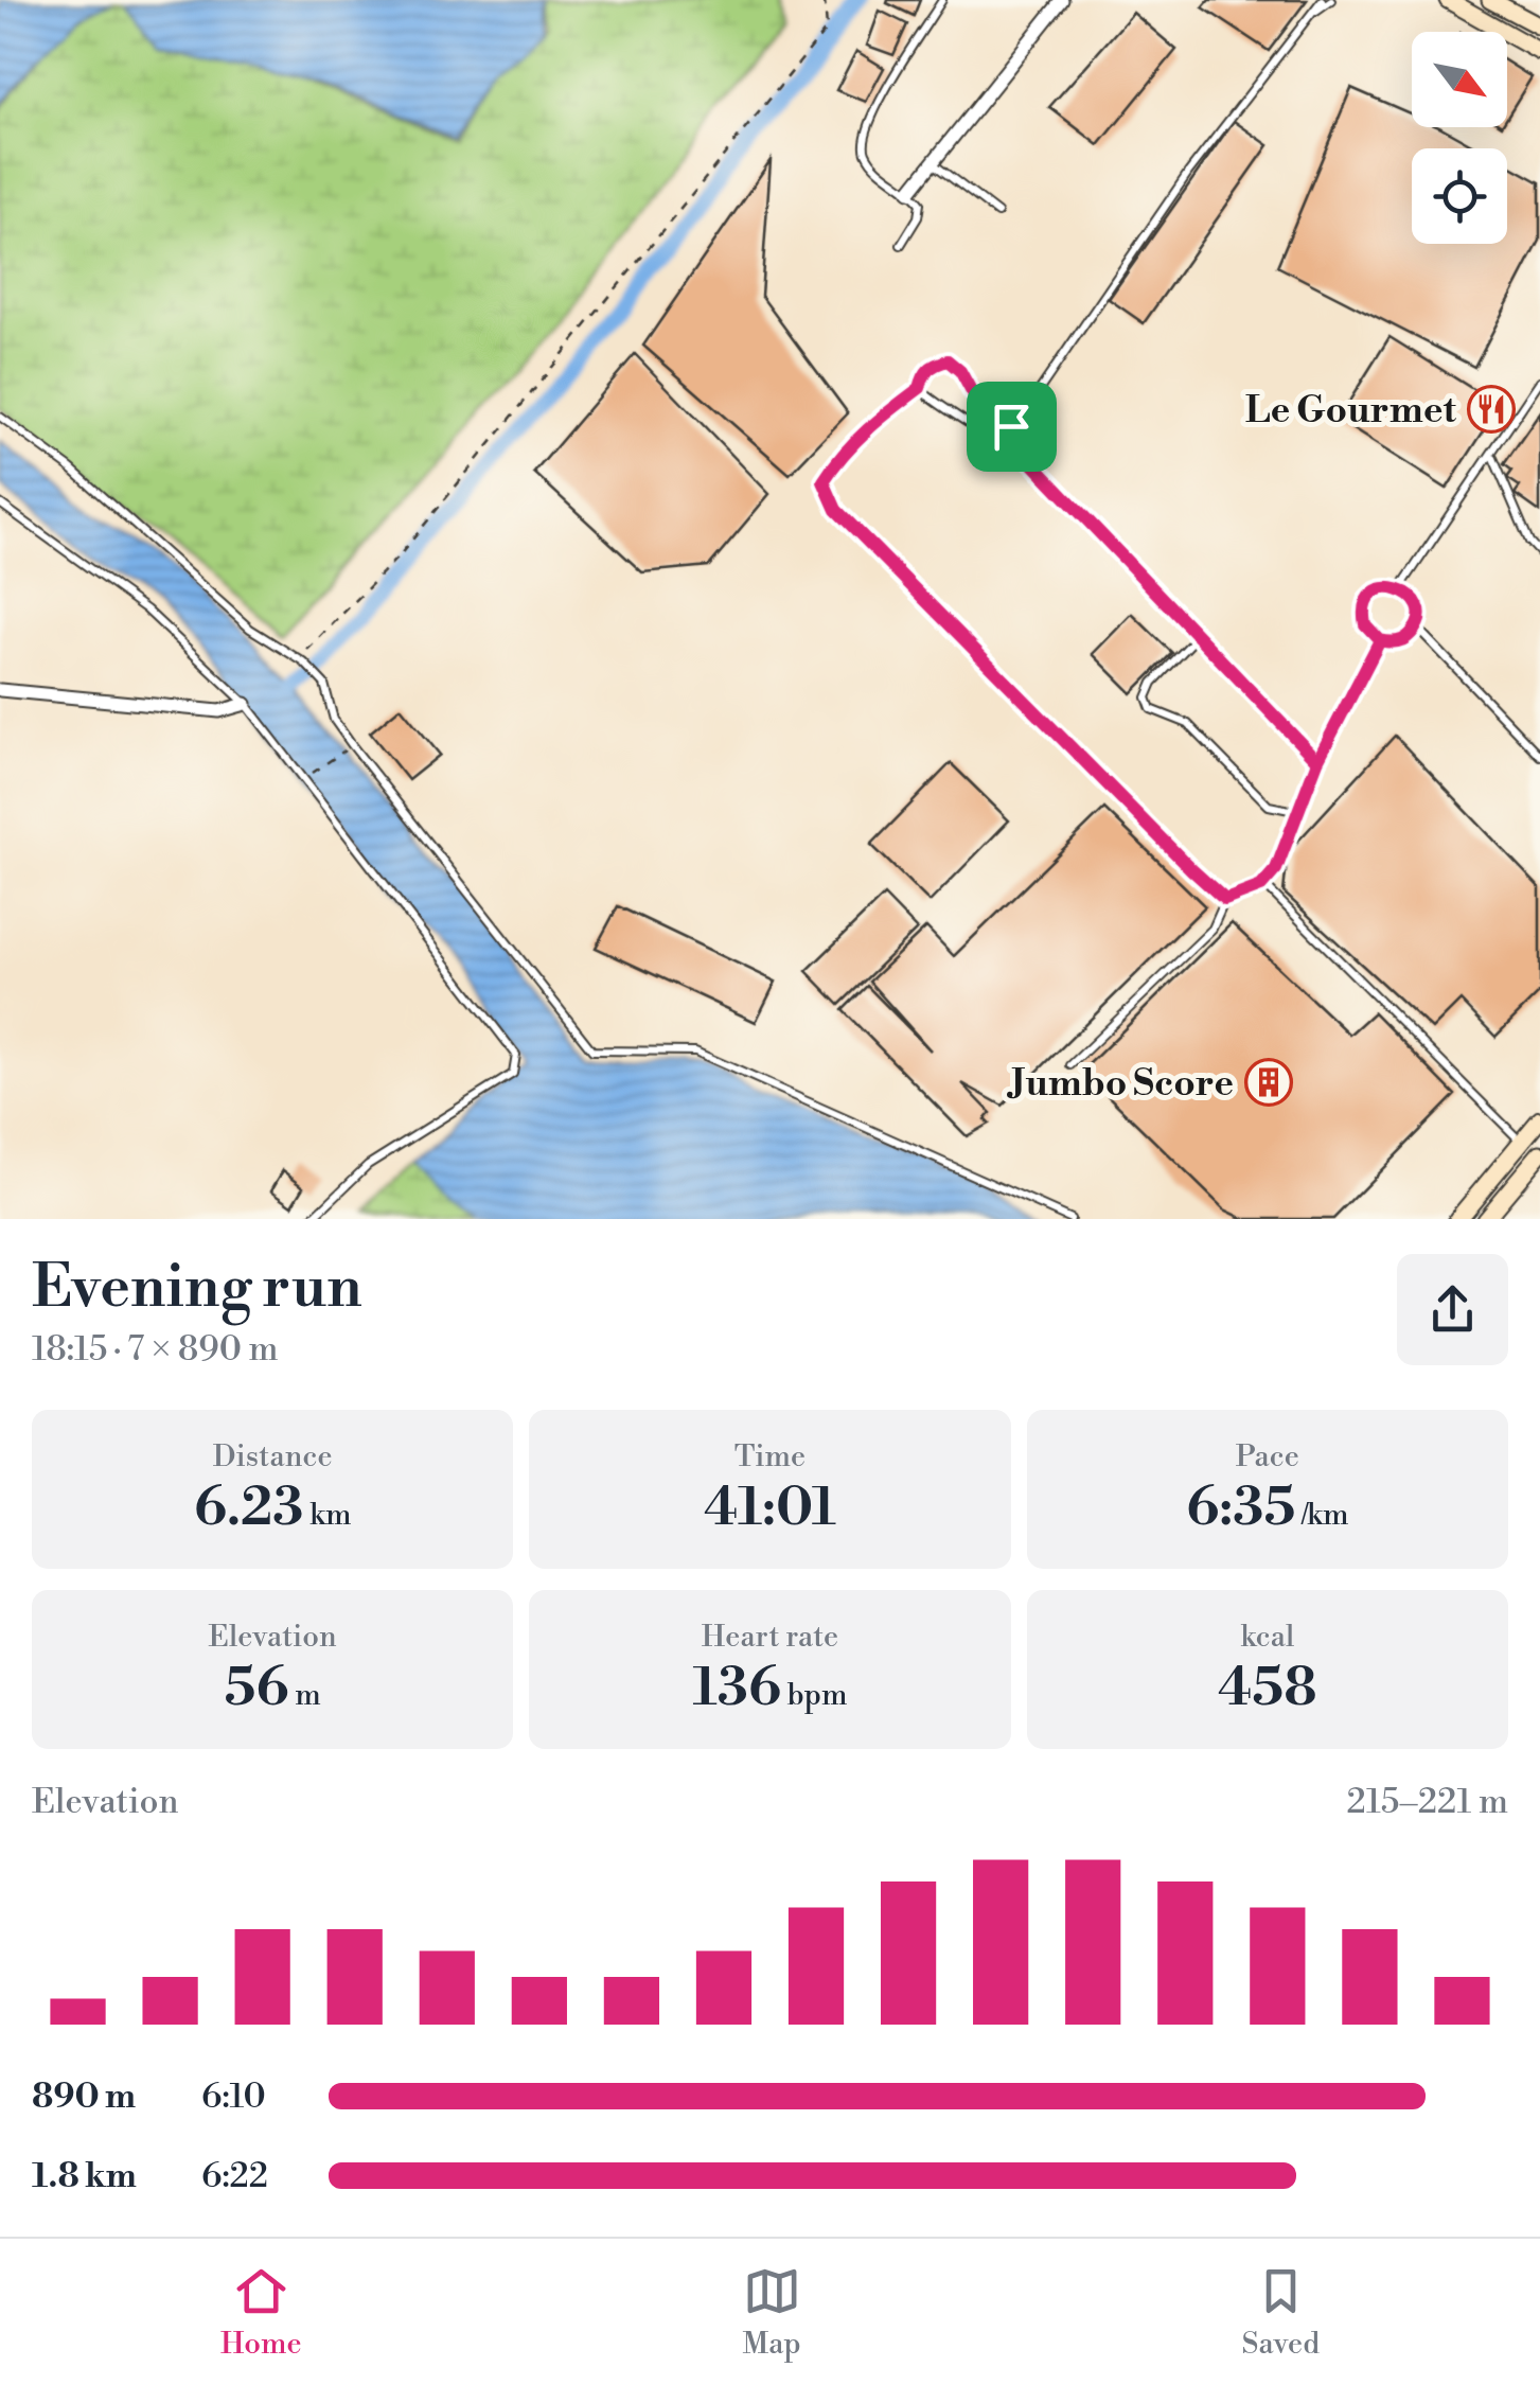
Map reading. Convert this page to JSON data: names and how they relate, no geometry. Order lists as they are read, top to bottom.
{
  "places": {
    "restaurant": ["Le Gourmet"],
    "building": ["Jumbo Score"]
  },
  "north": "bottom right",
  "page": {
    "heading": ["Evening run", "18:15 · 7 × 890 m"],
    "stats": [
      ["Distance", "6.23 km"],
      ["Time", "41:01"],
      ["Pace", "6:35 /km"],
      ["Elevation", "56 m"],
      ["Heart rate", "136 bpm"],
      ["kcal", "458"]
    ],
    "chart": ["Elevation", "215–221 m"],
    "list": [
      {
        "name": "890 m",
        "note": "6:10"
      },
      {
        "name": "1.8 km",
        "note": "6:22"
      }
    ],
    "tabs": ["Home", "Map", "Saved"]
  }
}
